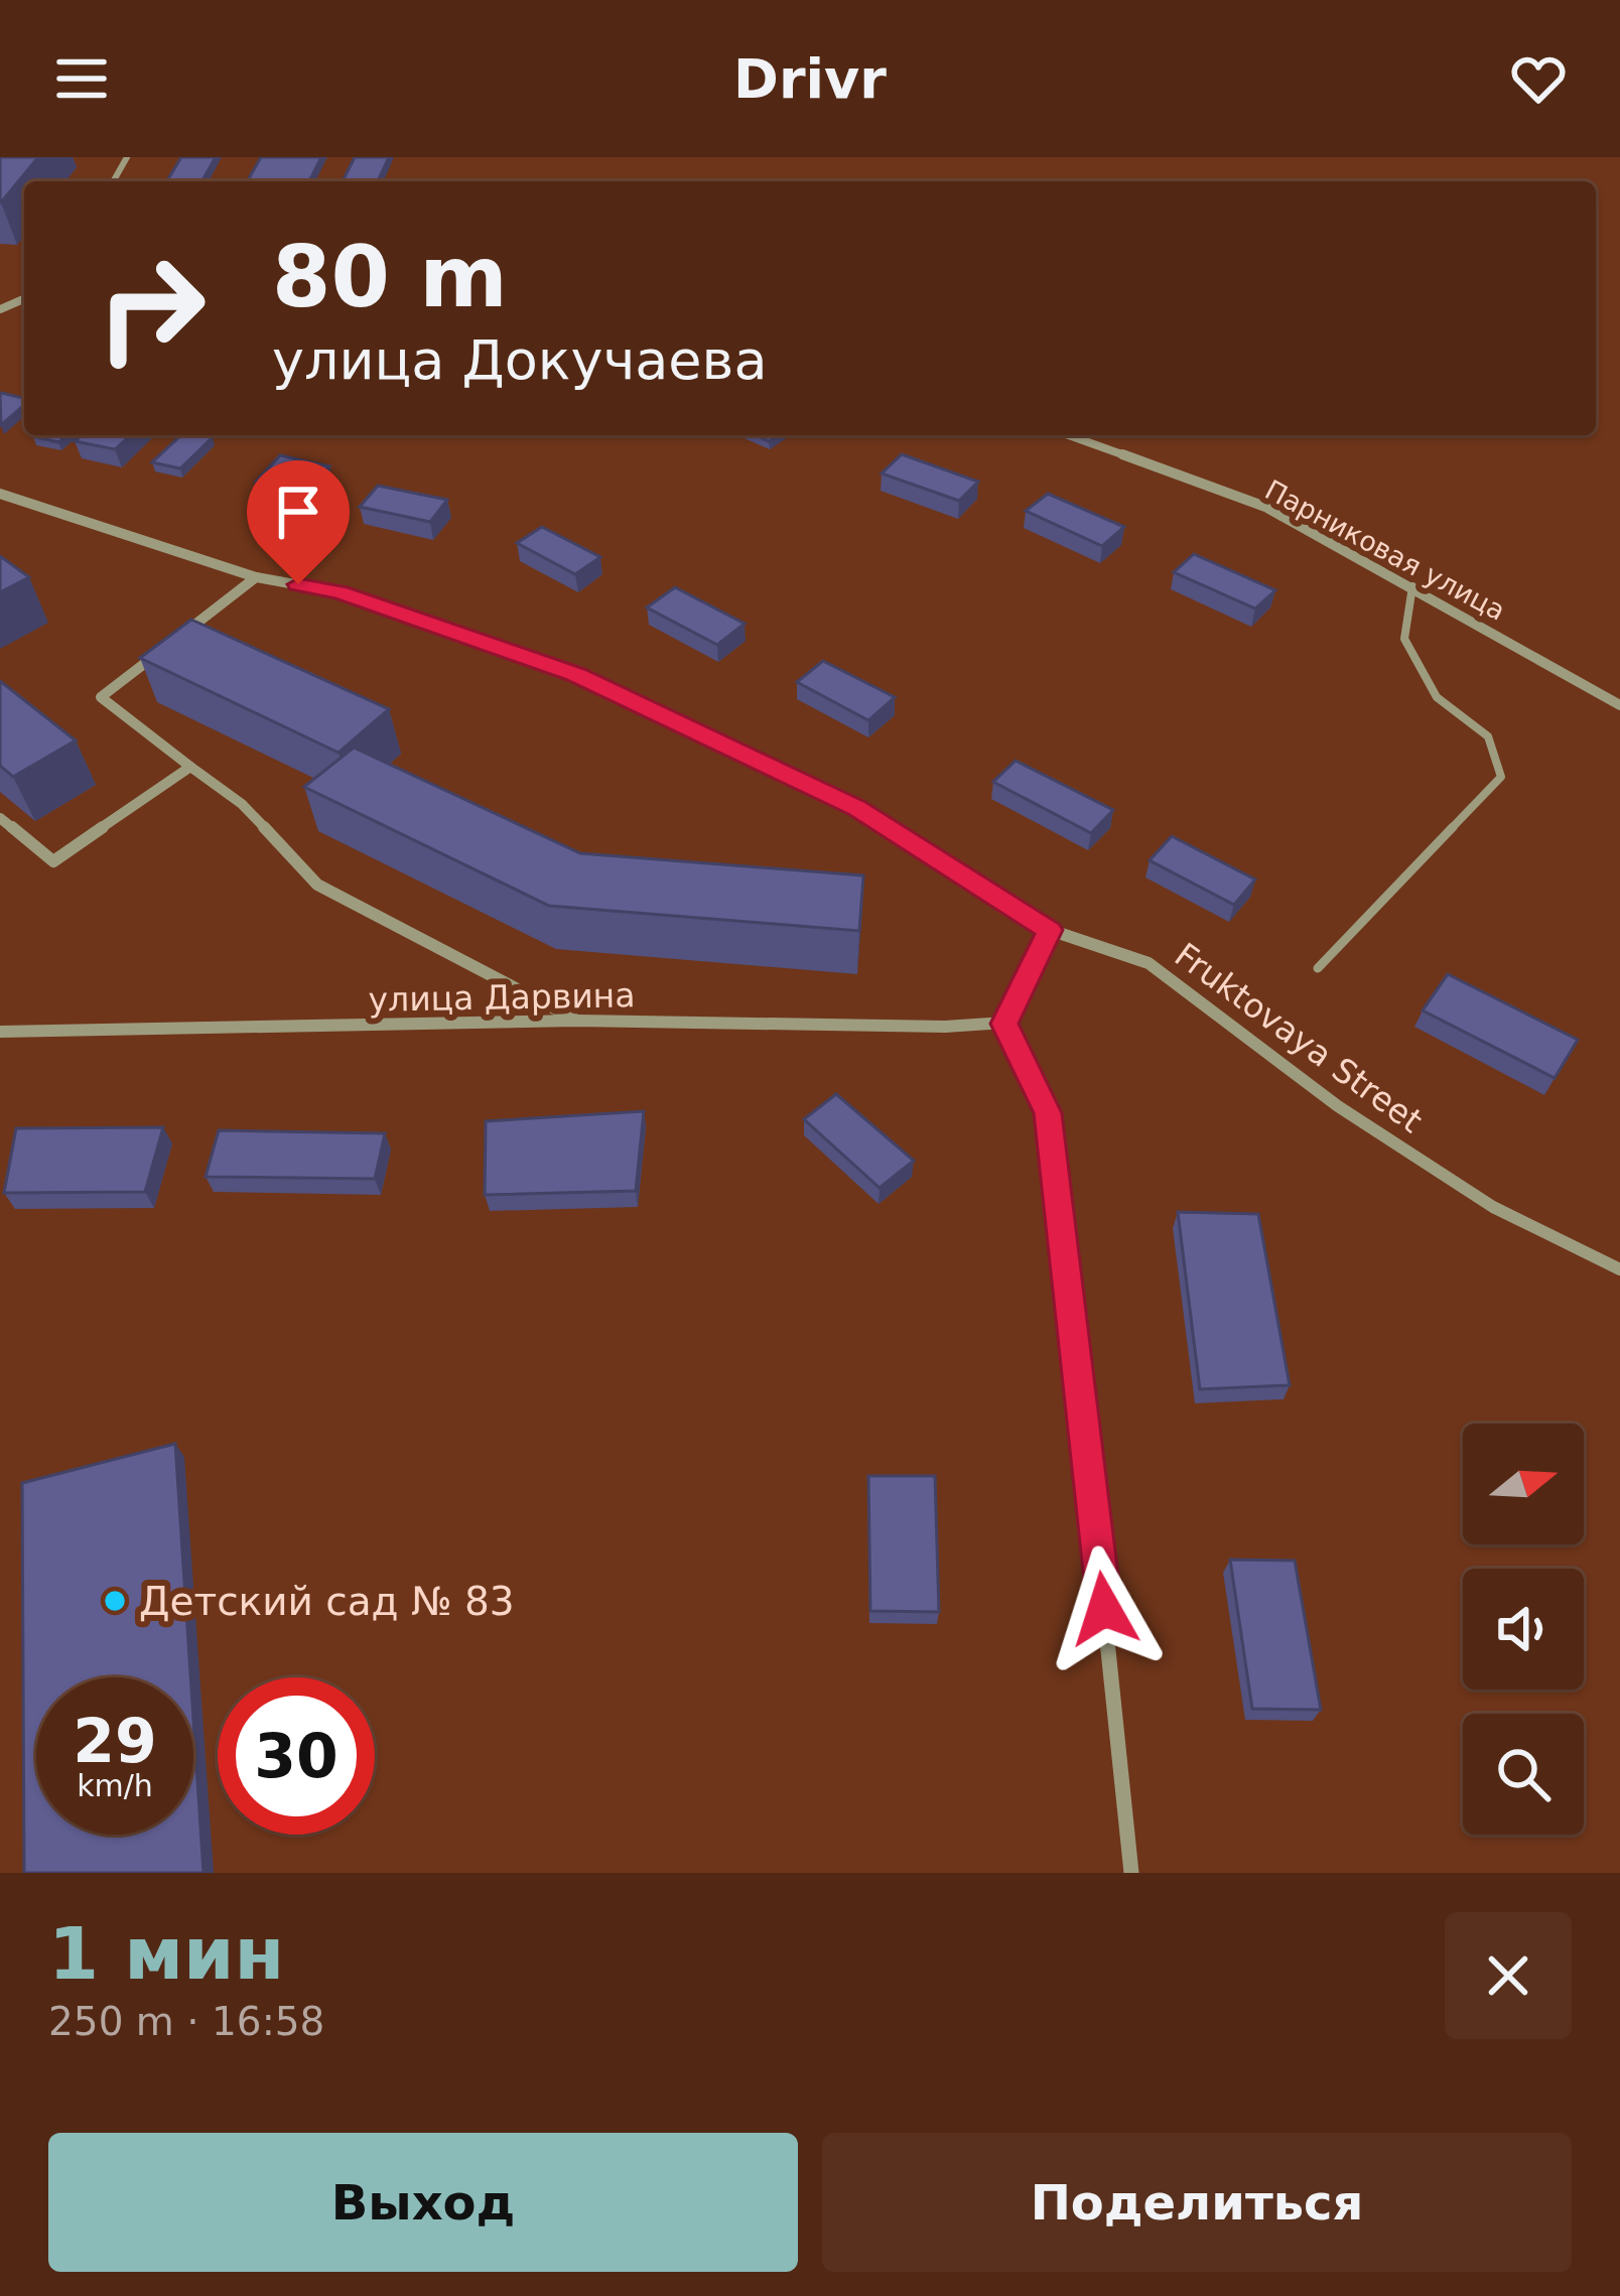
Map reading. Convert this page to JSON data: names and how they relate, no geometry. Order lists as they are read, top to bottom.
{
  "streets": {
    "street": ["Парниковая улица", "улица Дарвина", "Fruktovaya Street"]
  },
  "places": ["Детский сад № 83"],
  "north": "right",
  "page": {
    "header": "Drivr",
    "turn": ["80 m", "улица Докучаева"],
    "speed": "29 km/h",
    "limit": "30",
    "heading": ["1 мин", "250 m · 16:58"],
    "buttons": ["Выход", "Поделиться"]
  }
}
